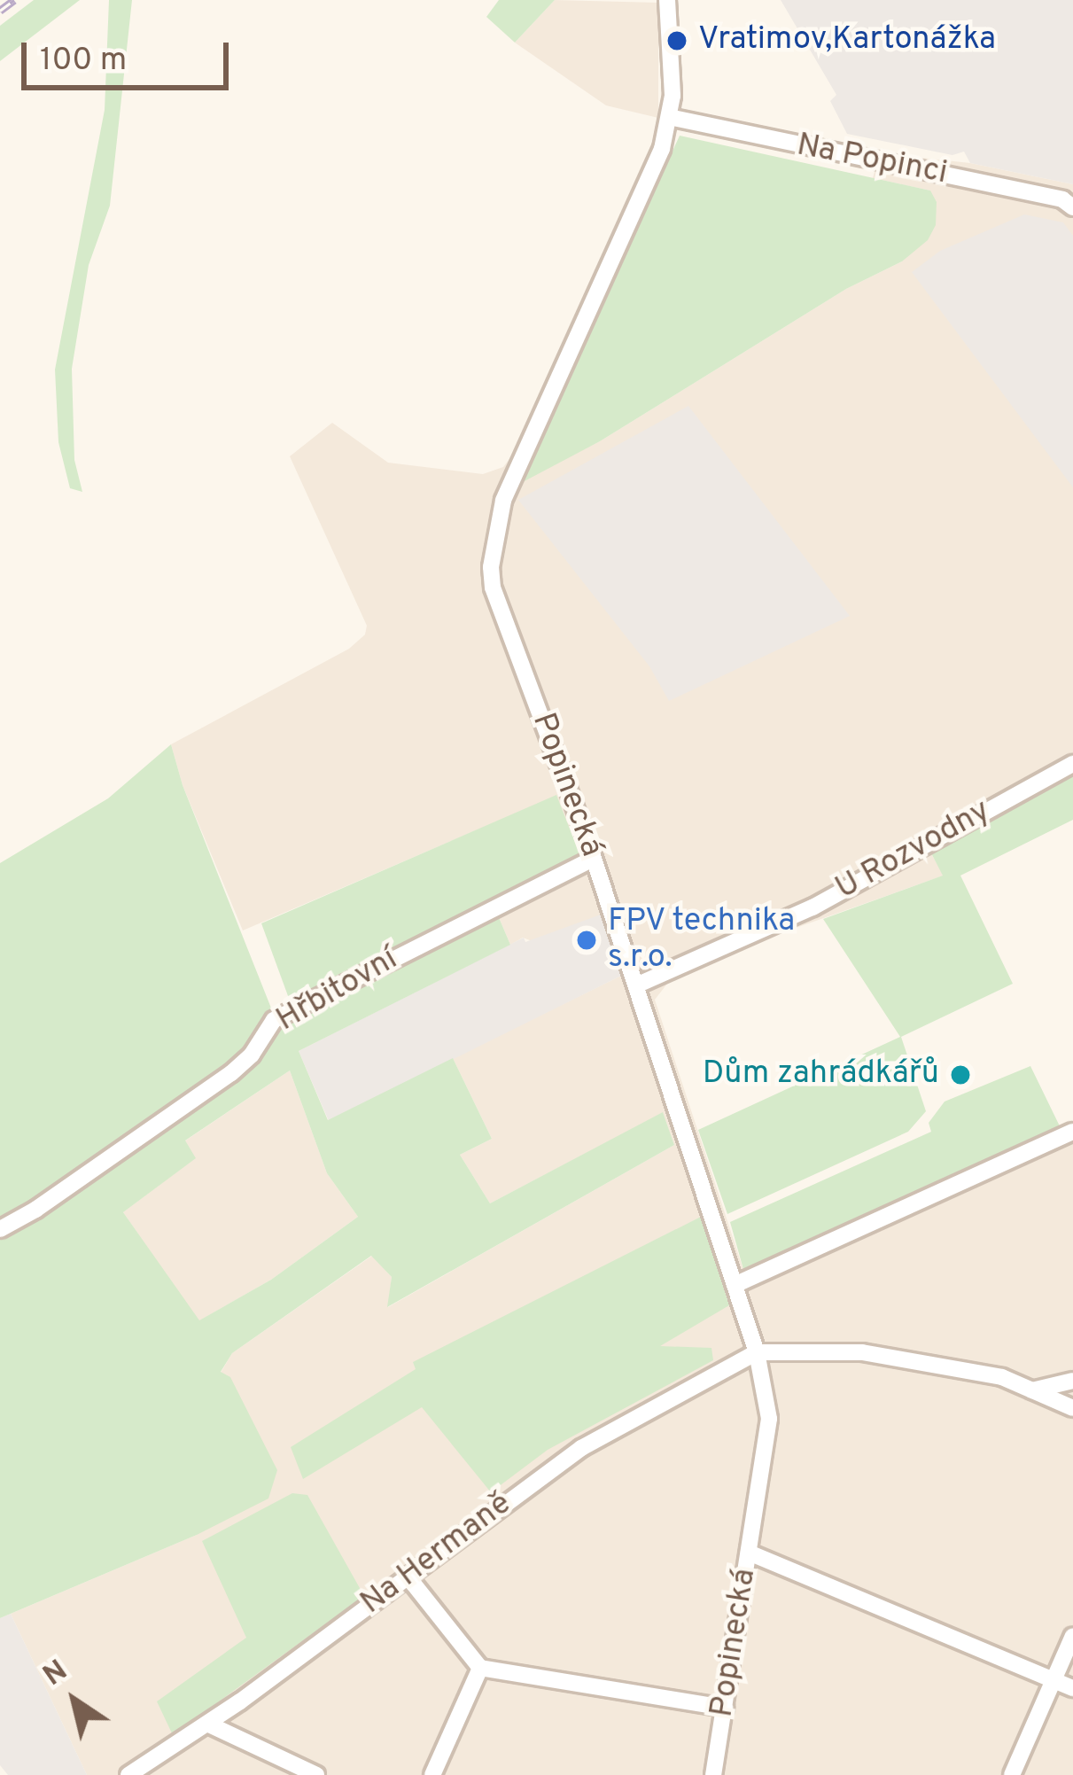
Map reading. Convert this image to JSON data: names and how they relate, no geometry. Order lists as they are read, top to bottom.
{
  "streets": {
    "street": [
      "Na Popinci",
      "Popinecká",
      "U Rozvodny",
      "Hřbitovní",
      "Na Hermaně"
    ]
  },
  "crossings": [
    ["Na Popinci", "Popinecká"],
    ["Popinecká", "U Rozvodny"],
    ["Popinecká", "Hřbitovní"],
    ["Popinecká", "Na Hermaně"]
  ],
  "places": ["Vratimov,Kartonážka", "FPV technika s.r.o.", "Dům zahrádkářů"],
  "scale_bar": "100 m",
  "north": "top left"
}
